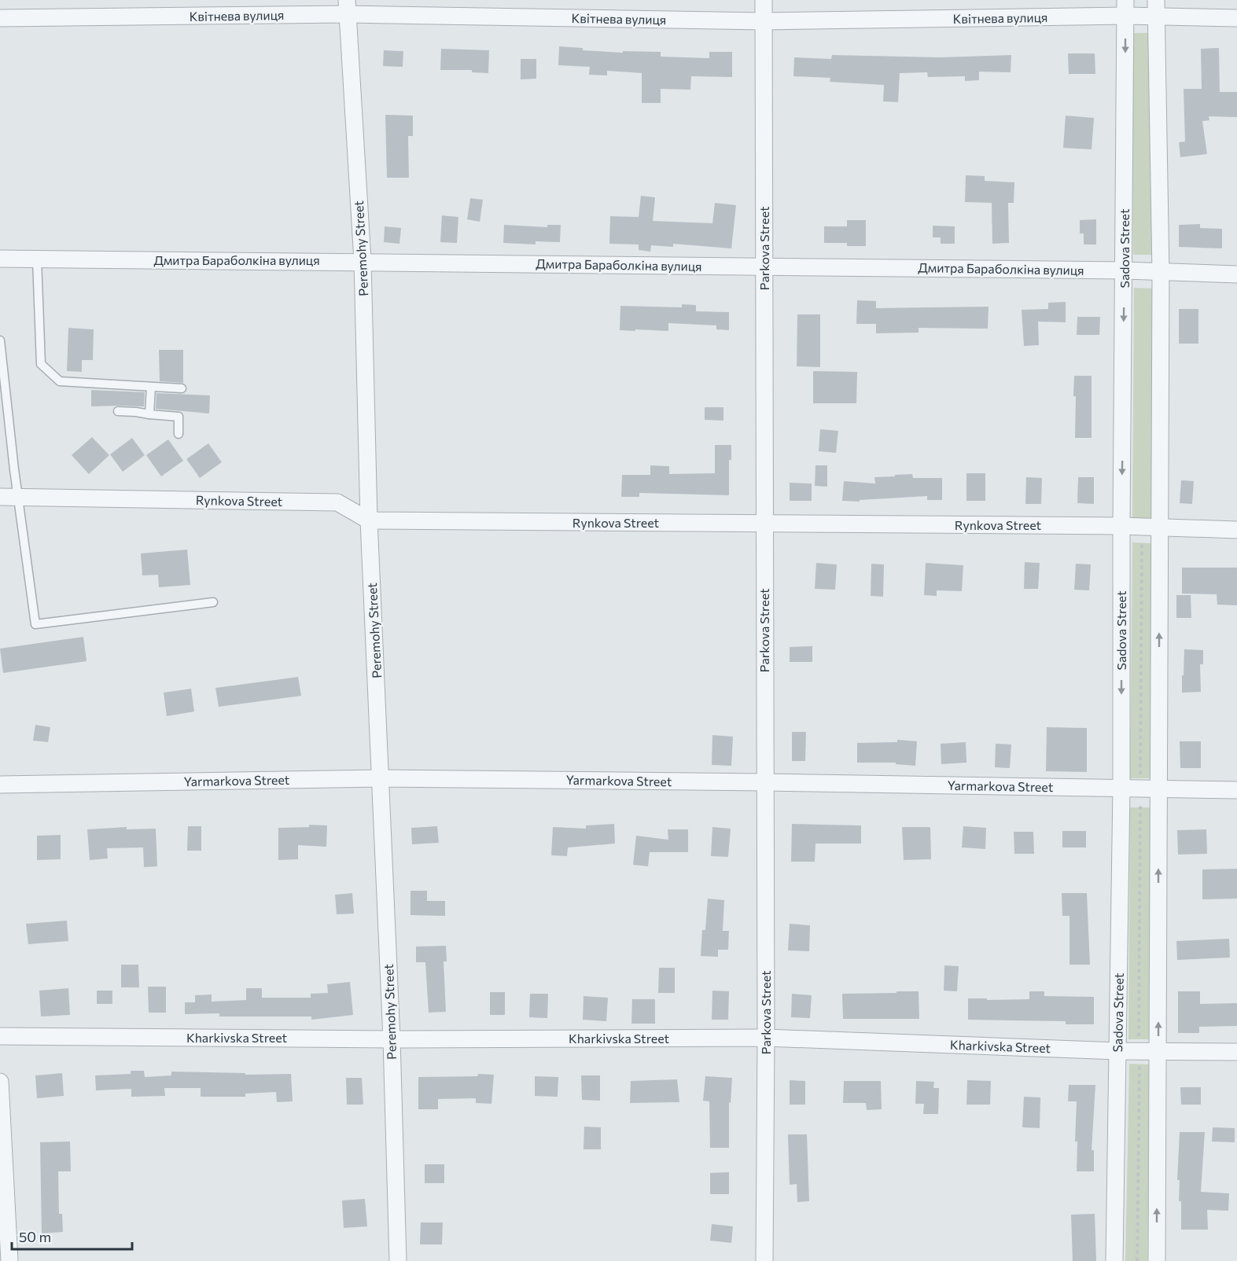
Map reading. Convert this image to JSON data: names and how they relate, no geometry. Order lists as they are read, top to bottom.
{
  "streets": {
    "street": [
      "Квітнева вулиця",
      "Peremohy Street",
      "Parkova Street",
      "Sadova Street",
      "Дмитра Бараболкіна вулиця",
      "Rynkova Street",
      "Yarmarkova Street",
      "Kharkivska Street"
    ]
  },
  "crossings": [
    ["Квітнева вулиця", "Peremohy Street"],
    ["Квітнева вулиця", "Parkova Street"],
    ["Квітнева вулиця", "Sadova Street"],
    ["Peremohy Street", "Дмитра Бараболкіна вулиця"],
    ["Peremohy Street", "Rynkova Street"],
    ["Peremohy Street", "Yarmarkova Street"],
    ["Peremohy Street", "Kharkivska Street"],
    ["Parkova Street", "Дмитра Бараболкіна вулиця"],
    ["Parkova Street", "Rynkova Street"],
    ["Parkova Street", "Yarmarkova Street"],
    ["Parkova Street", "Kharkivska Street"],
    ["Sadova Street", "Дмитра Бараболкіна вулиця"],
    ["Sadova Street", "Rynkova Street"],
    ["Sadova Street", "Yarmarkova Street"],
    ["Sadova Street", "Kharkivska Street"]
  ],
  "scale_bar": "50 m"
}
